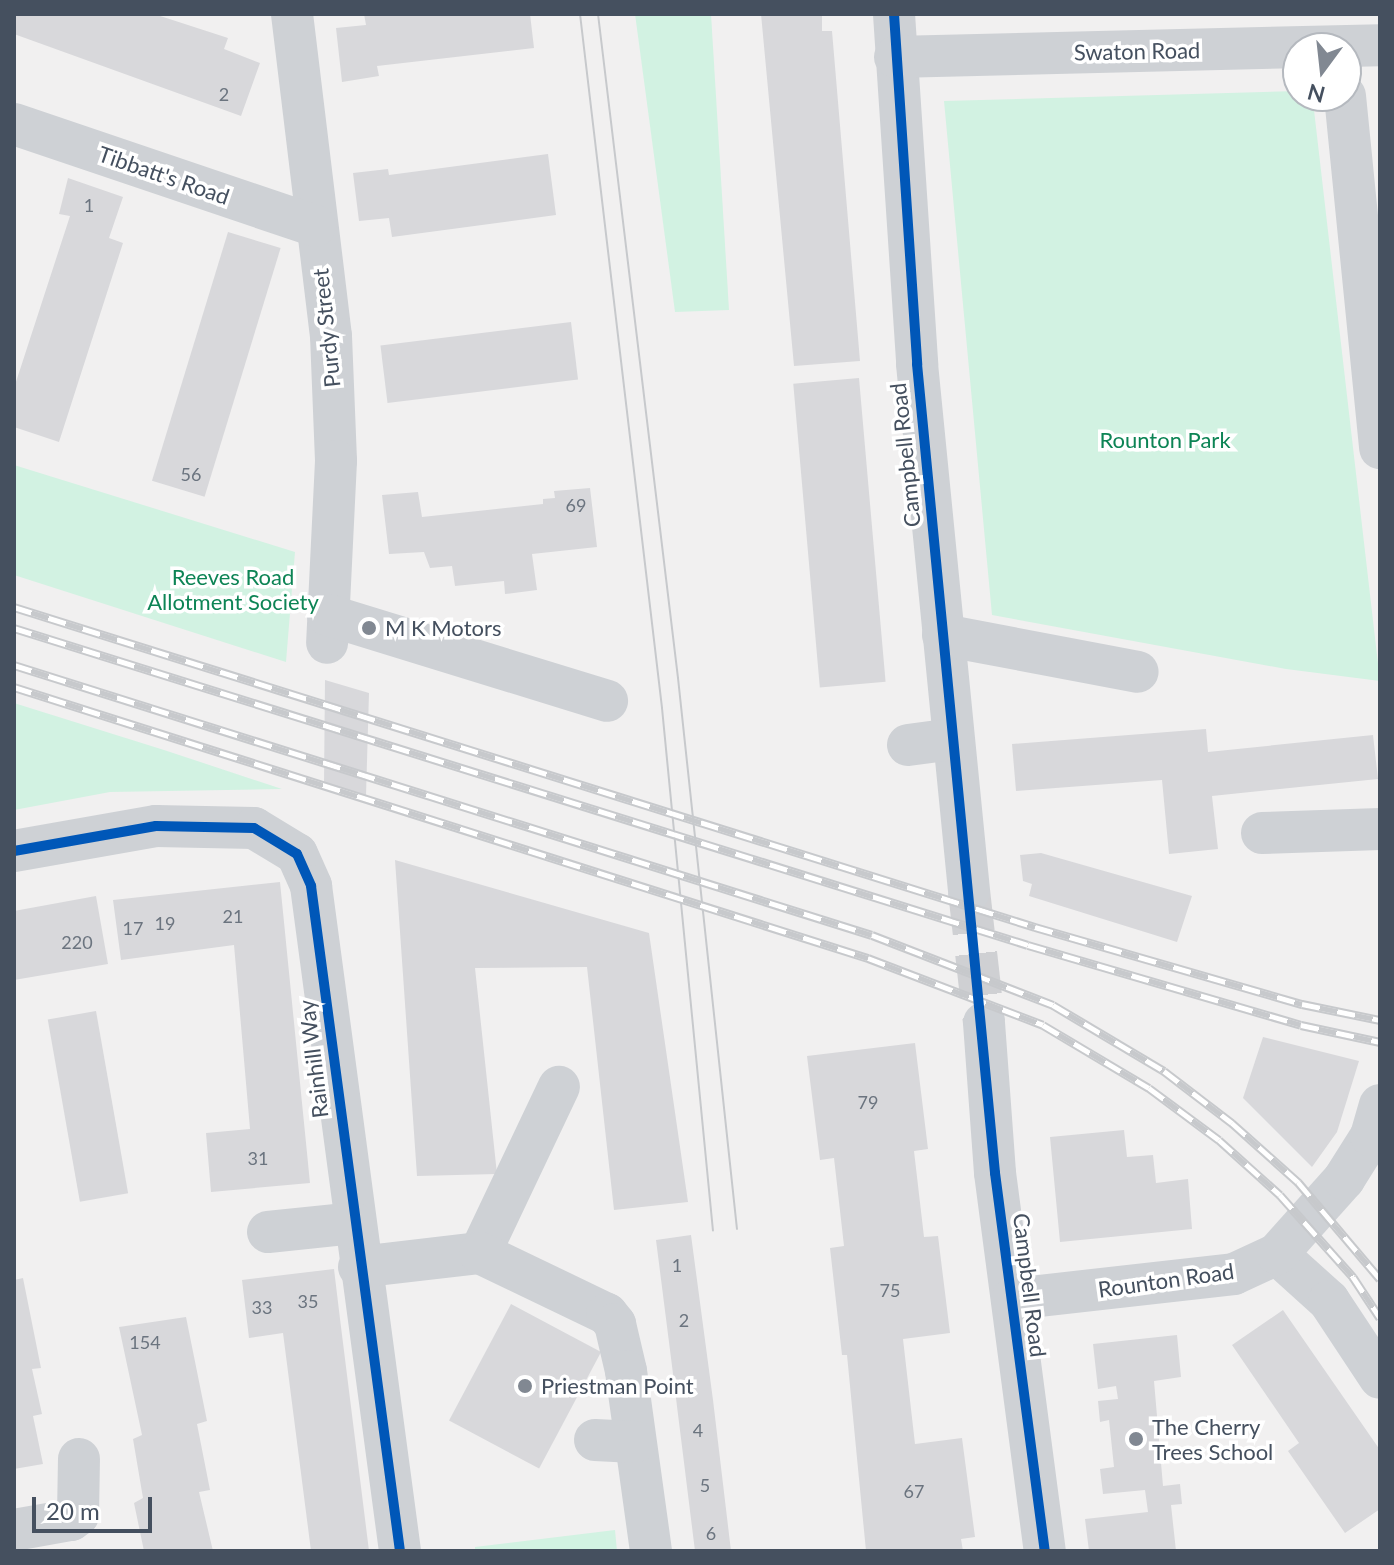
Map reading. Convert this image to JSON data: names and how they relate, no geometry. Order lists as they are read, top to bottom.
{
  "streets": {
    "street": [
      "Swaton Road",
      "Tibbatt's Road",
      "Purdy Street",
      "Campbell Road",
      "Rainhill Way",
      "Rounton Road"
    ]
  },
  "crossings": [
    ["Swaton Road", "Campbell Road"],
    ["Tibbatt's Road", "Purdy Street"],
    ["Campbell Road", "Rounton Road"]
  ],
  "parks": ["Rounton Park", "Reeves Road Allotment Society"],
  "places": ["M K Motors", "Priestman Point", "The Cherry Trees School"],
  "house_numbers": [
    "2",
    "1",
    "56",
    "69",
    "21",
    "19",
    "17",
    "220",
    "79",
    "31",
    "1",
    "75",
    "35",
    "33",
    "2",
    "154",
    "4",
    "5",
    "67",
    "6"
  ],
  "scale_bar": "20 m",
  "north": "bottom"
}
